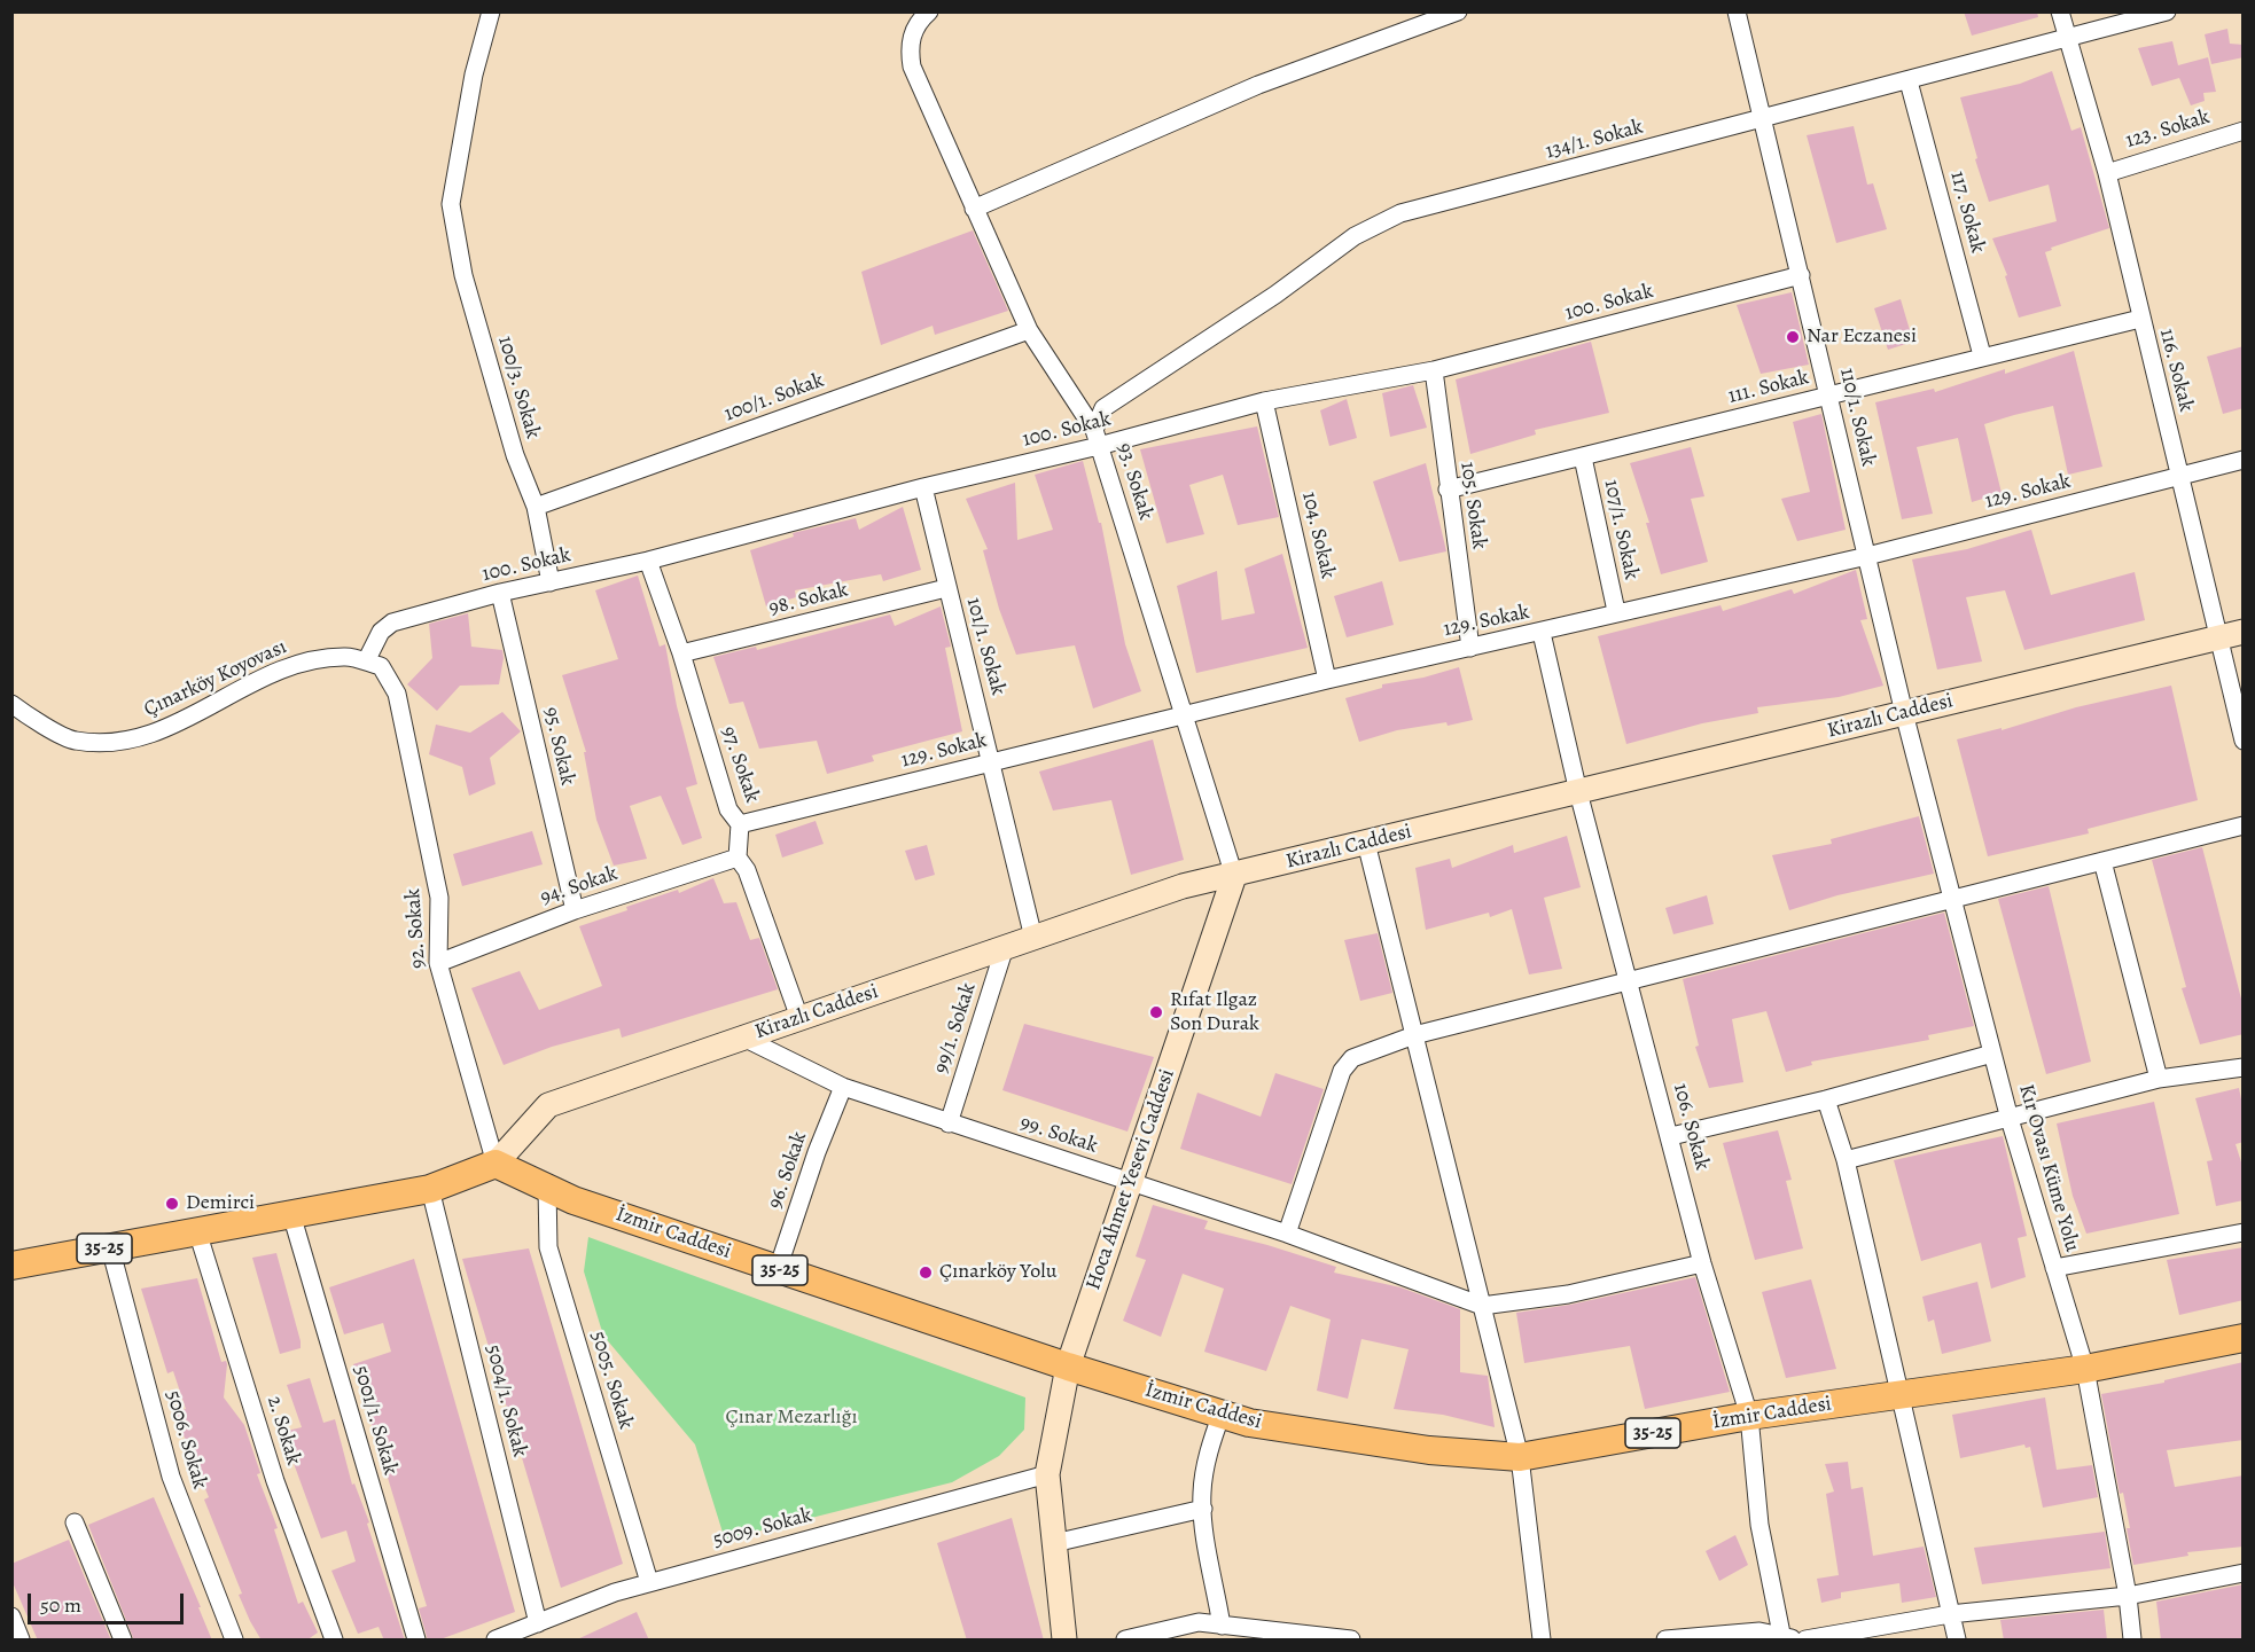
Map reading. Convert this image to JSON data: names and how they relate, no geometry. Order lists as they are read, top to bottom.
{
  "streets": {
    "main road": [
      "Kirazlı Caddesi",
      "Hoca Ahmet Yesevi Caddesi",
      "İzmir Caddesi",
      "35-25"
    ],
    "street": [
      "123. Sokak",
      "134/1. Sokak",
      "117. Sokak",
      "100. Sokak",
      "116. Sokak",
      "100/3. Sokak",
      "111. Sokak",
      "100/1. Sokak",
      "110/1. Sokak",
      "93. Sokak",
      "129. Sokak",
      "105. Sokak",
      "107/1. Sokak",
      "104. Sokak",
      "98. Sokak",
      "101/1. Sokak",
      "Çınarköy Koyovası",
      "95. Sokak",
      "97. Sokak",
      "94. Sokak",
      "92. Sokak",
      "99/1. Sokak",
      "106. Sokak",
      "99. Sokak",
      "Kır Ovası Küme Yolu",
      "96. Sokak",
      "5005. Sokak",
      "5004/1. Sokak",
      "5001/1. Sokak",
      "2. Sokak",
      "5006. Sokak",
      "5009. Sokak"
    ]
  },
  "crossings": [
    ["123. Sokak", "116. Sokak"],
    ["134/1. Sokak", "117. Sokak"],
    ["134/1. Sokak", "100. Sokak"],
    ["134/1. Sokak", "116. Sokak"],
    ["134/1. Sokak", "110/1. Sokak"],
    ["134/1. Sokak", "93. Sokak"],
    ["117. Sokak", "111. Sokak"],
    ["100. Sokak", "100/3. Sokak"],
    ["100. Sokak", "110/1. Sokak"],
    ["100. Sokak", "93. Sokak"],
    ["100. Sokak", "105. Sokak"],
    ["100. Sokak", "104. Sokak"],
    ["100. Sokak", "101/1. Sokak"],
    ["100. Sokak", "Çınarköy Koyovası"],
    ["100. Sokak", "95. Sokak"],
    ["100. Sokak", "97. Sokak"],
    ["100. Sokak", "92. Sokak"],
    ["116. Sokak", "111. Sokak"],
    ["116. Sokak", "129. Sokak"],
    ["116. Sokak", "Kirazlı Caddesi"],
    ["100/3. Sokak", "100/1. Sokak"],
    ["111. Sokak", "110/1. Sokak"],
    ["111. Sokak", "105. Sokak"],
    ["111. Sokak", "107/1. Sokak"],
    ["100/1. Sokak", "93. Sokak"],
    ["110/1. Sokak", "129. Sokak"],
    ["110/1. Sokak", "Kirazlı Caddesi"],
    ["110/1. Sokak", "Kır Ovası Küme Yolu"],
    ["93. Sokak", "129. Sokak"],
    ["93. Sokak", "Kirazlı Caddesi"],
    ["93. Sokak", "Hoca Ahmet Yesevi Caddesi"],
    ["129. Sokak", "105. Sokak"],
    ["129. Sokak", "107/1. Sokak"],
    ["129. Sokak", "104. Sokak"],
    ["129. Sokak", "101/1. Sokak"],
    ["129. Sokak", "97. Sokak"],
    ["129. Sokak", "106. Sokak"],
    ["98. Sokak", "101/1. Sokak"],
    ["98. Sokak", "97. Sokak"],
    ["101/1. Sokak", "Kirazlı Caddesi"],
    ["Çınarköy Koyovası", "92. Sokak"],
    ["Kirazlı Caddesi", "92. Sokak"],
    ["Kirazlı Caddesi", "99/1. Sokak"],
    ["Kirazlı Caddesi", "106. Sokak"],
    ["Kirazlı Caddesi", "99. Sokak"],
    ["Kirazlı Caddesi", "Kır Ovası Küme Yolu"],
    ["Kirazlı Caddesi", "Hoca Ahmet Yesevi Caddesi"],
    ["Kirazlı Caddesi", "İzmir Caddesi"],
    ["Kirazlı Caddesi", "35-25"],
    ["95. Sokak", "94. Sokak"],
    ["97. Sokak", "94. Sokak"],
    ["94. Sokak", "92. Sokak"],
    ["92. Sokak", "İzmir Caddesi"],
    ["92. Sokak", "35-25"],
    ["99/1. Sokak", "99. Sokak"],
    ["106. Sokak", "İzmir Caddesi"],
    ["99. Sokak", "96. Sokak"],
    ["99. Sokak", "Hoca Ahmet Yesevi Caddesi"],
    ["Kır Ovası Küme Yolu", "İzmir Caddesi"],
    ["96. Sokak", "İzmir Caddesi"],
    ["Hoca Ahmet Yesevi Caddesi", "İzmir Caddesi"],
    ["Hoca Ahmet Yesevi Caddesi", "5009. Sokak"],
    ["İzmir Caddesi", "35-25"],
    ["İzmir Caddesi", "5005. Sokak"],
    ["35-25", "5004/1. Sokak"],
    ["35-25", "5001/1. Sokak"],
    ["35-25", "2. Sokak"],
    ["35-25", "5006. Sokak"],
    ["5005. Sokak", "5009. Sokak"],
    ["5004/1. Sokak", "5009. Sokak"]
  ],
  "parks": ["Çınar Mezarlığı"],
  "places": [
    "Nar Eczanesi",
    "Rıfat Ilgaz Son Durak",
    "Demirci",
    "Çınarköy Yolu"
  ],
  "scale_bar": "50 m"
}
